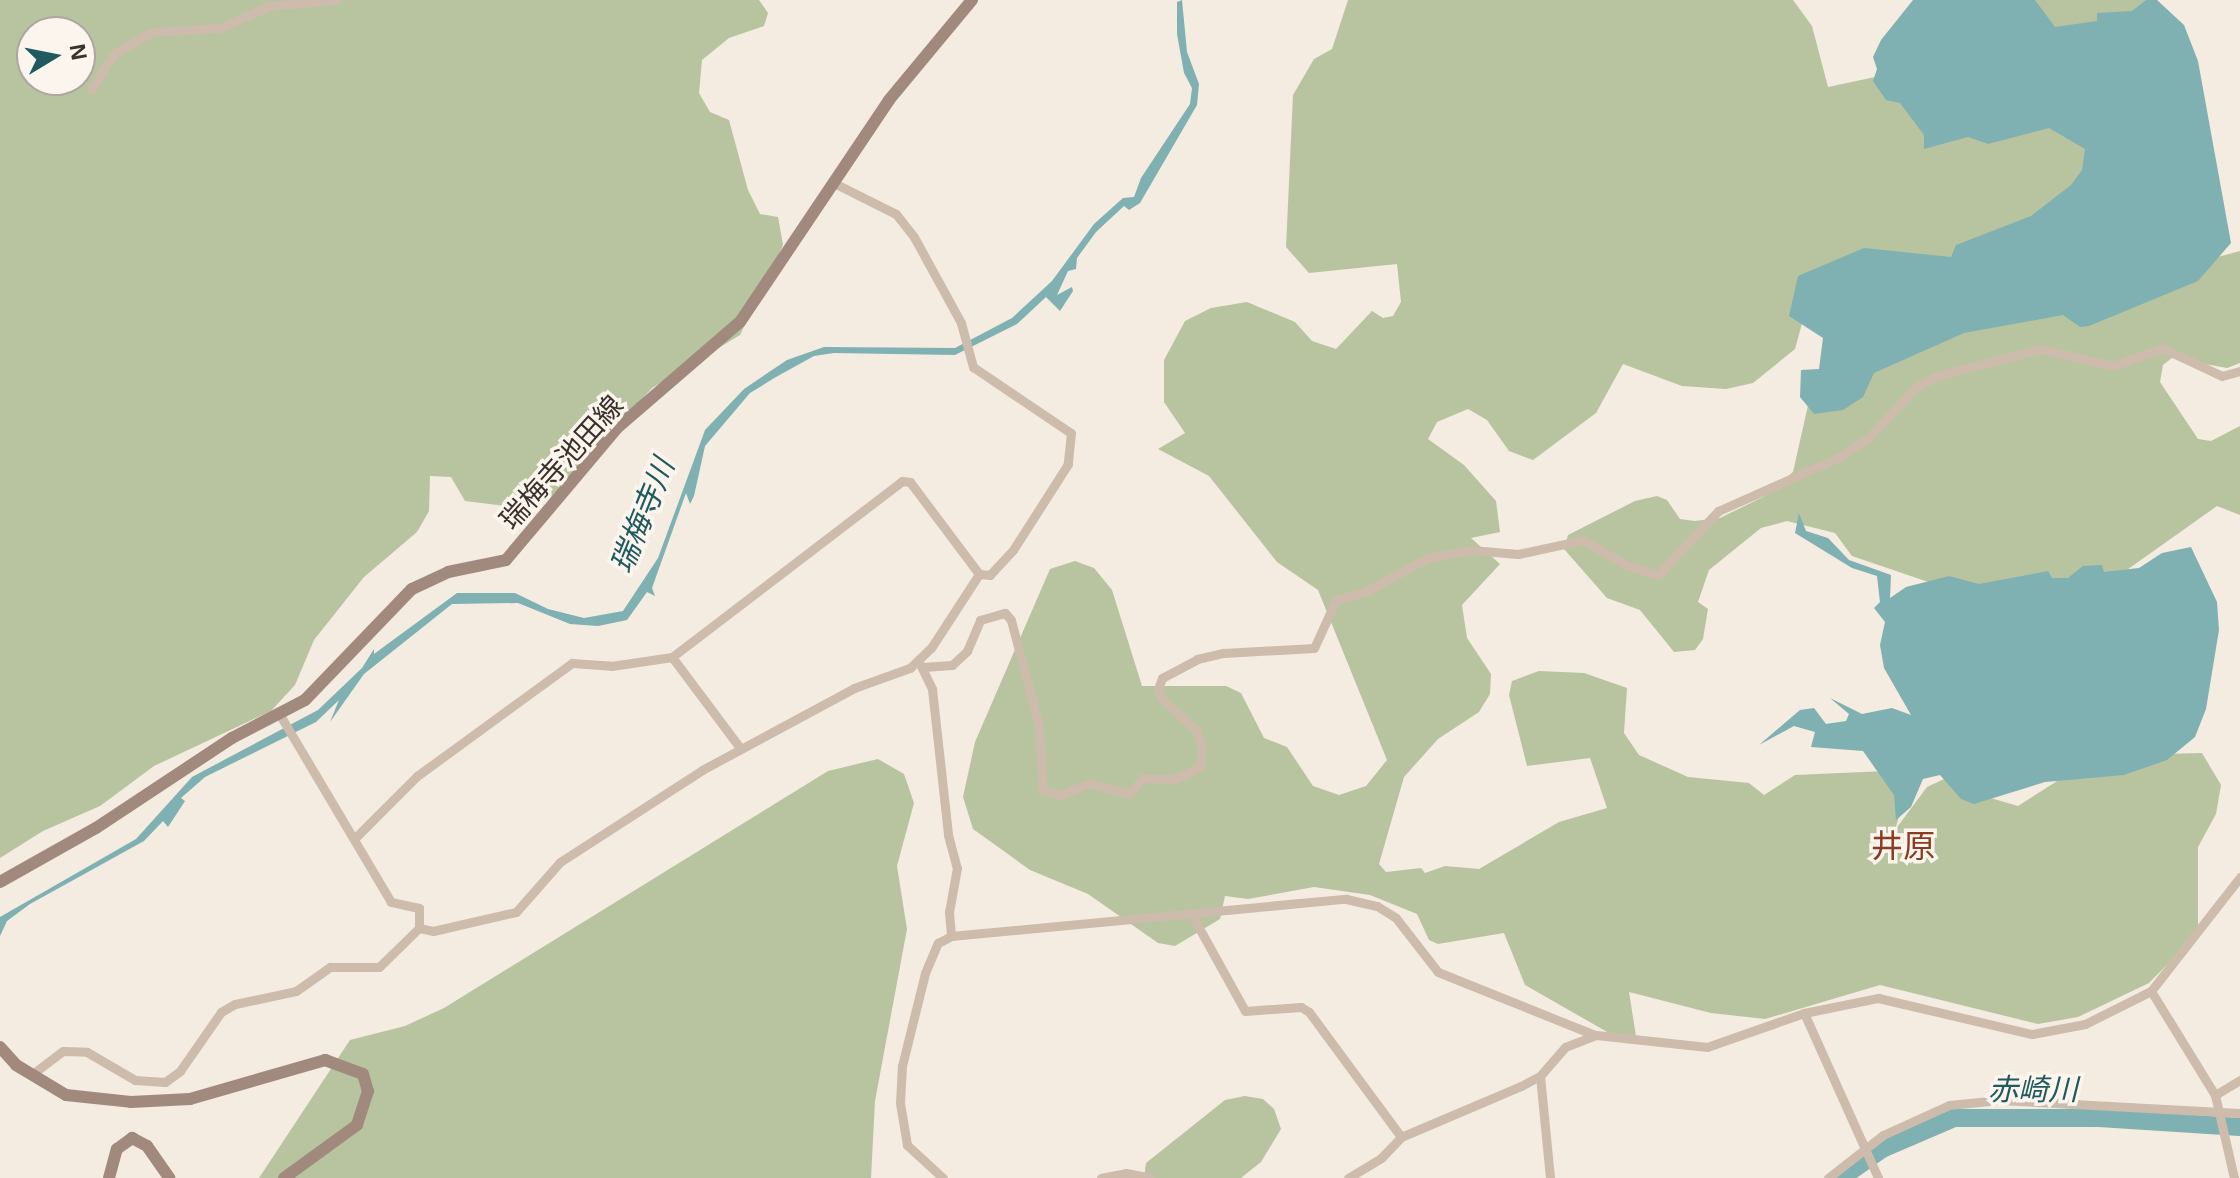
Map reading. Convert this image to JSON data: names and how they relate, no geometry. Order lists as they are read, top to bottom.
{
  "streets": {
    "main road": ["瑞梅寺池田線"]
  },
  "districts": ["井原"],
  "water": ["瑞梅寺川", "赤崎川"],
  "north": "right"
}
